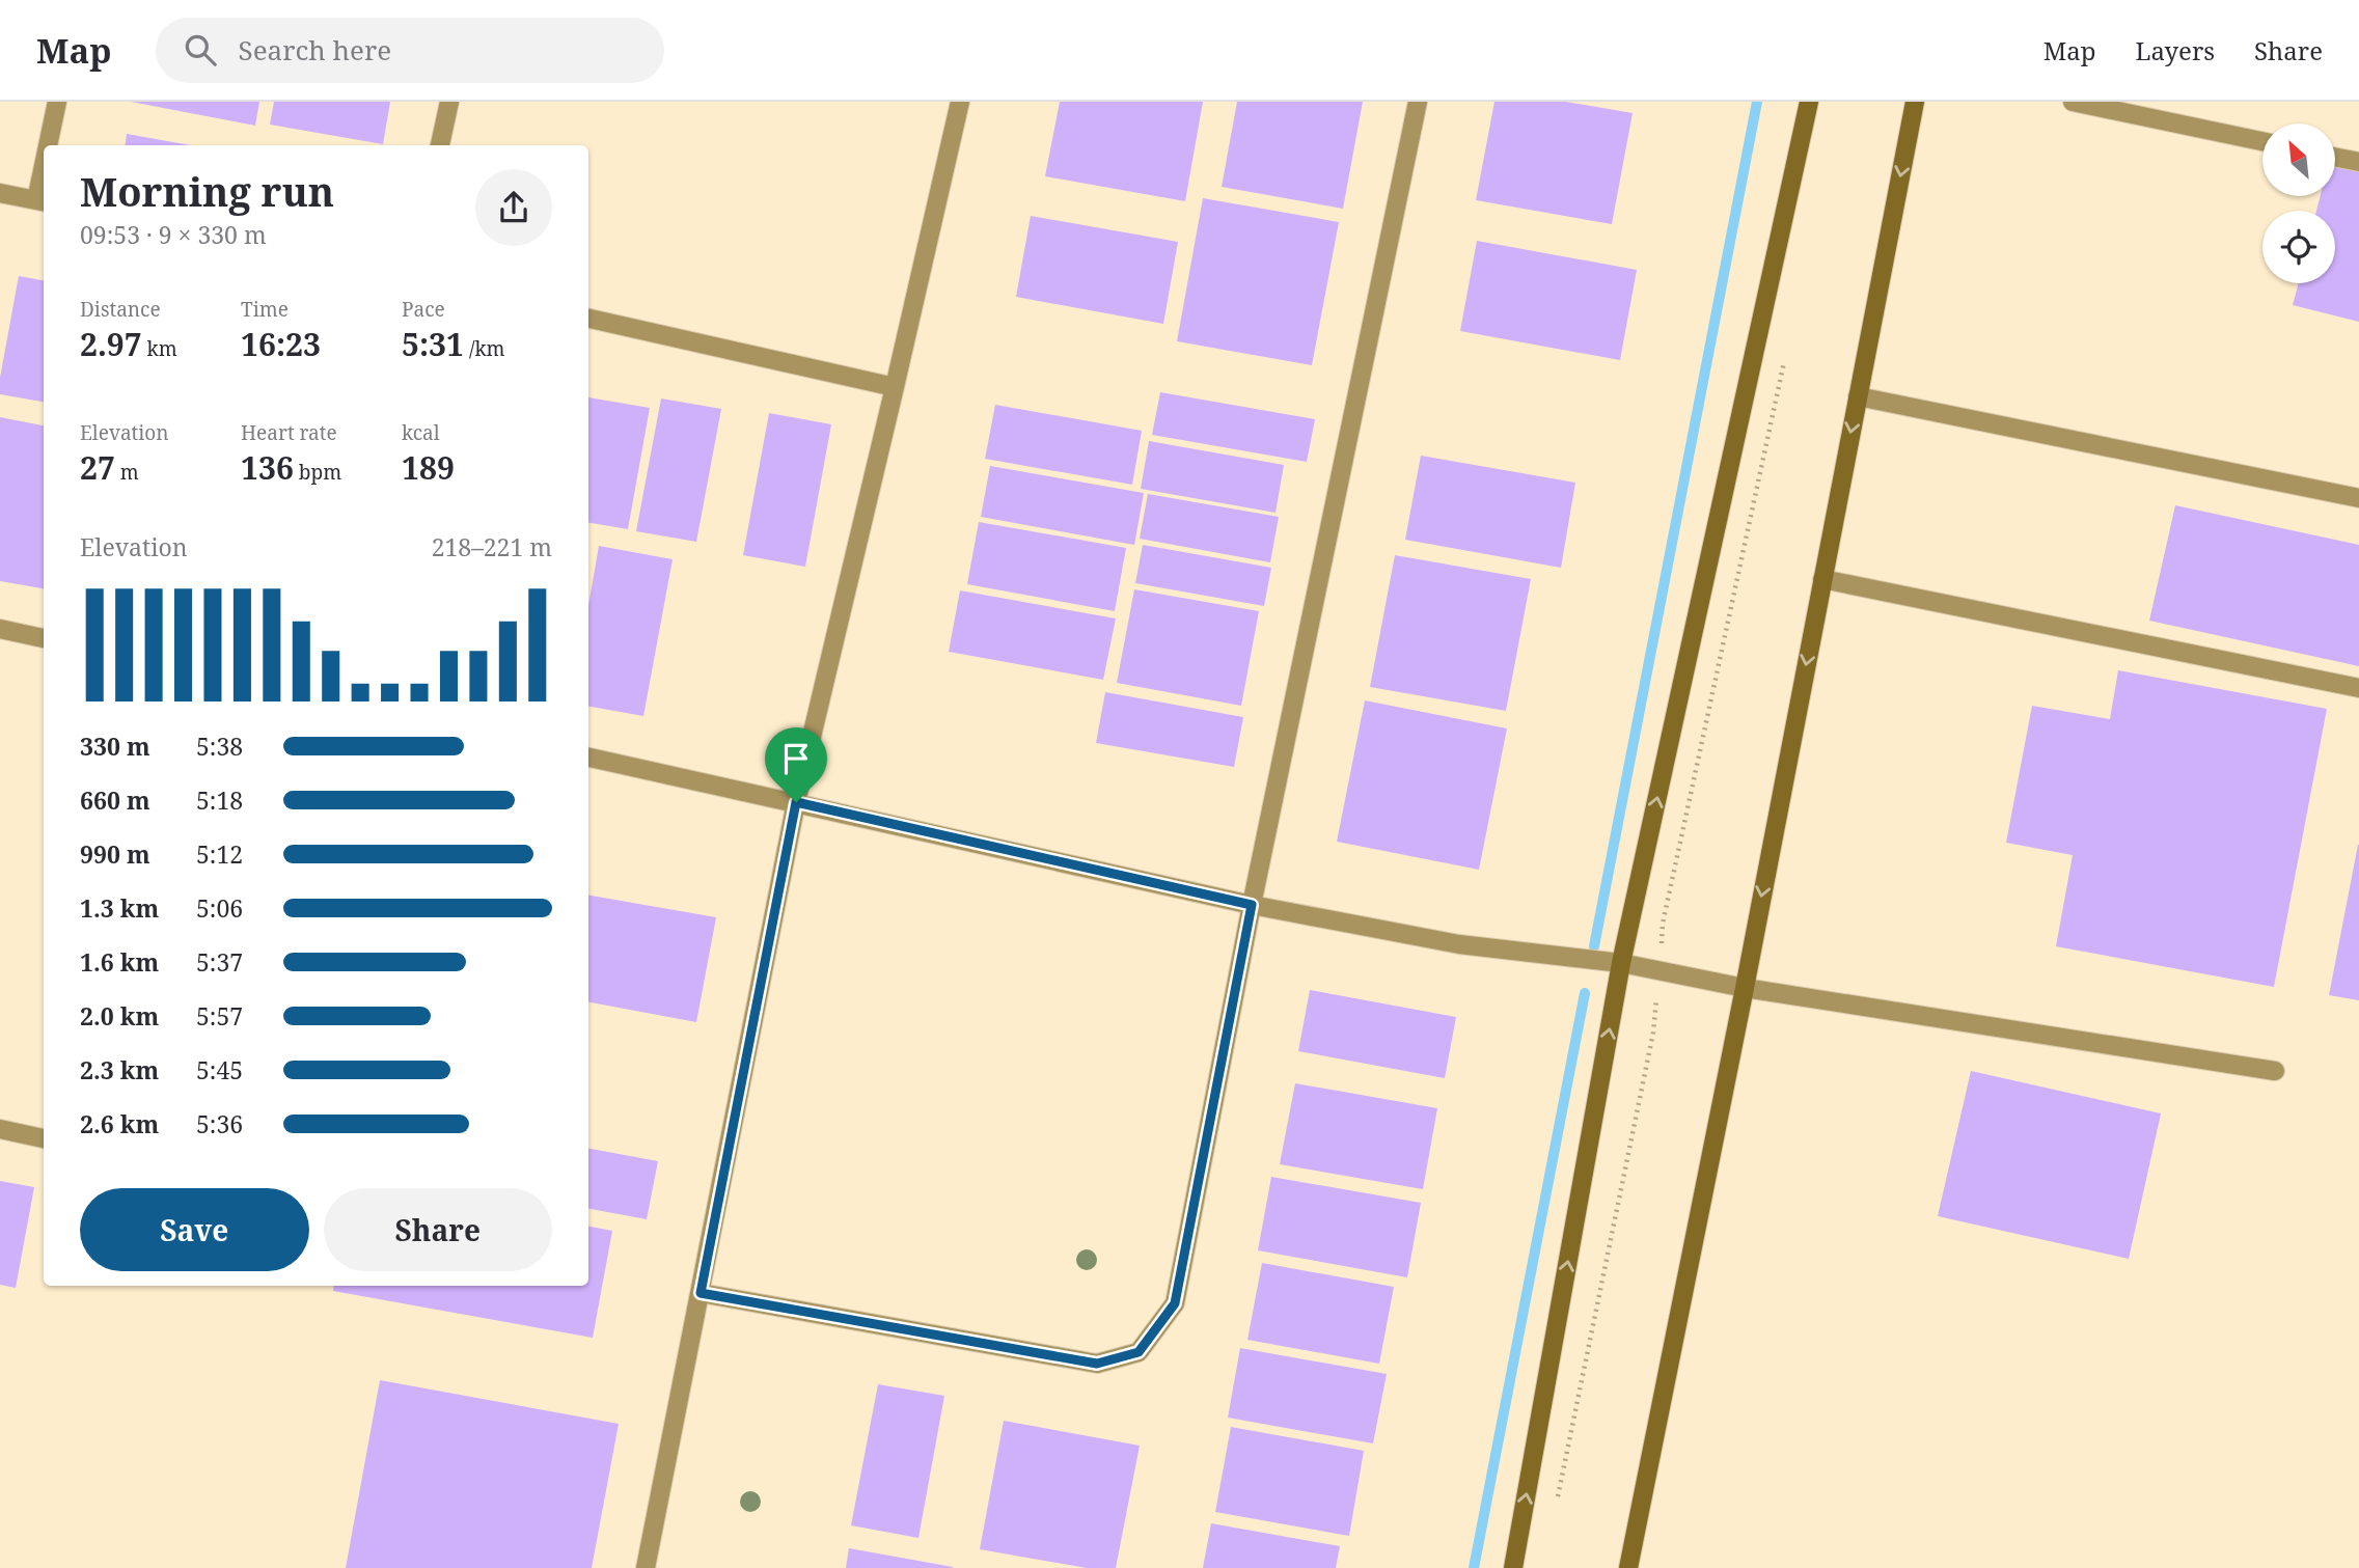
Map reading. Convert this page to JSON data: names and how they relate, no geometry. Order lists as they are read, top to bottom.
{
  "north": "top left",
  "page": {
    "header": "Map",
    "search": "Search here",
    "nav": ["Map", "Layers", "Share"],
    "heading": ["Morning run", "09:53 · 9 × 330 m"],
    "stats": [
      ["Distance", "2.97 km"],
      ["Time", "16:23"],
      ["Pace", "5:31 /km"],
      ["Elevation", "27 m"],
      ["Heart rate", "136 bpm"],
      ["kcal", "189"]
    ],
    "chart": ["Elevation", "218–221 m"],
    "list": [
      {
        "name": "330 m",
        "note": "5:38"
      },
      {
        "name": "660 m",
        "note": "5:18"
      },
      {
        "name": "990 m",
        "note": "5:12"
      },
      {
        "name": "1.3 km",
        "note": "5:06"
      },
      {
        "name": "1.6 km",
        "note": "5:37"
      },
      {
        "name": "2.0 km",
        "note": "5:57"
      },
      {
        "name": "2.3 km",
        "note": "5:45"
      },
      {
        "name": "2.6 km",
        "note": "5:36"
      }
    ],
    "buttons": ["Save", "Share"]
  }
}
